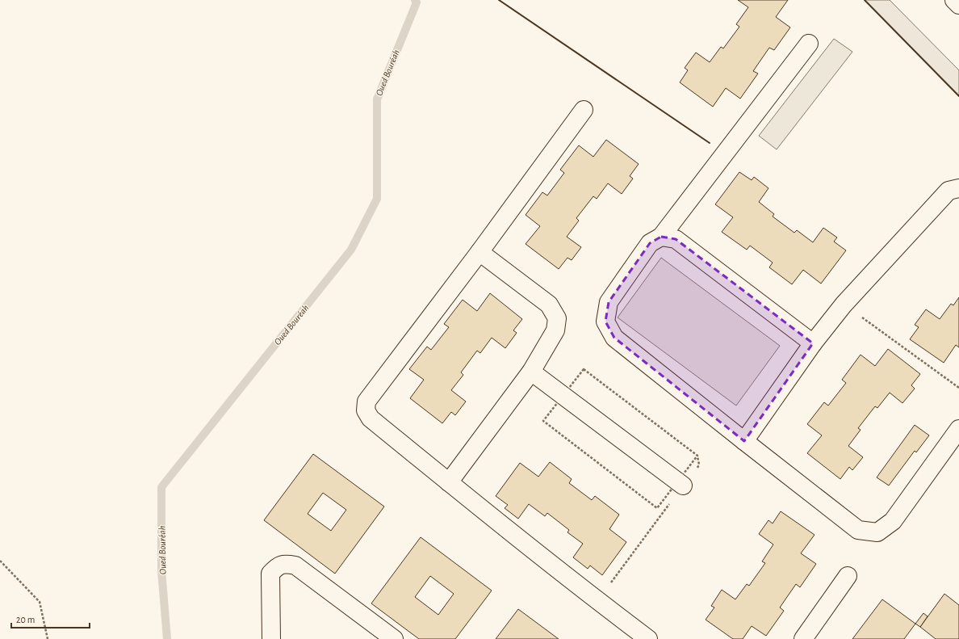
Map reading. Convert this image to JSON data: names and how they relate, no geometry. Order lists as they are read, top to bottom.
{
  "water": ["Oued Bouréah"],
  "scale_bar": "20 m"
}
